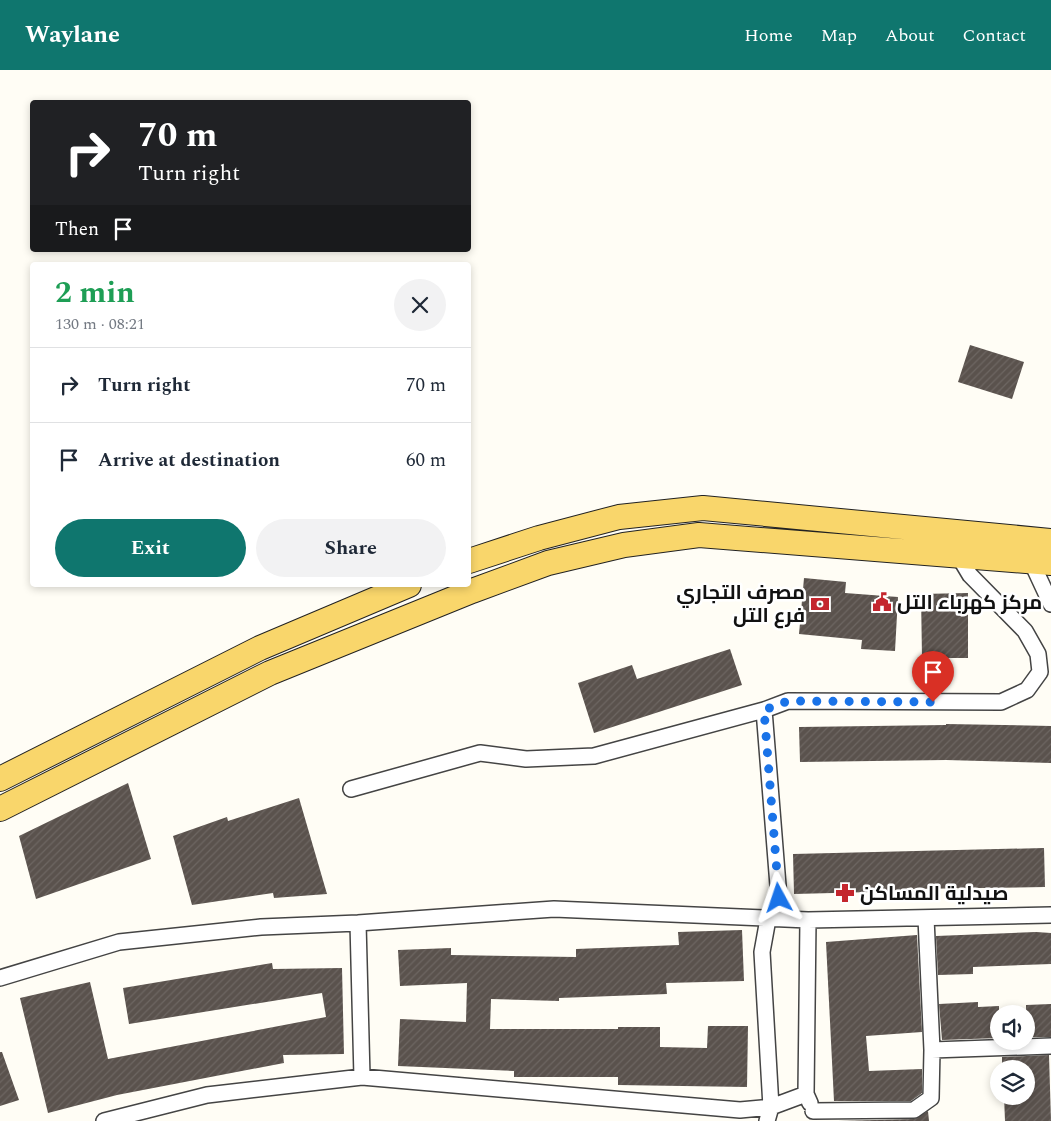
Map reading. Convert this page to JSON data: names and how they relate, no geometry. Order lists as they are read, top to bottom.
{
  "places": {
    "public building": ["مركز كهرباء التل"],
    "bank": ["مصرف التجاري فرع التل"],
    "pharmacy": ["صيدلية المساكن"]
  },
  "page": {
    "header": "Waylane",
    "nav": [
      "Home",
      "Map",
      "About",
      "Contact"
    ],
    "turn": ["70 m", "Turn right"],
    "then": "Then",
    "heading": ["2 min", "130 m · 08:21"],
    "list": [
      {
        "name": "Turn right",
        "value": "70 m"
      },
      {
        "name": "Arrive at destination",
        "value": "60 m"
      }
    ],
    "buttons": ["Exit", "Share"]
  }
}
